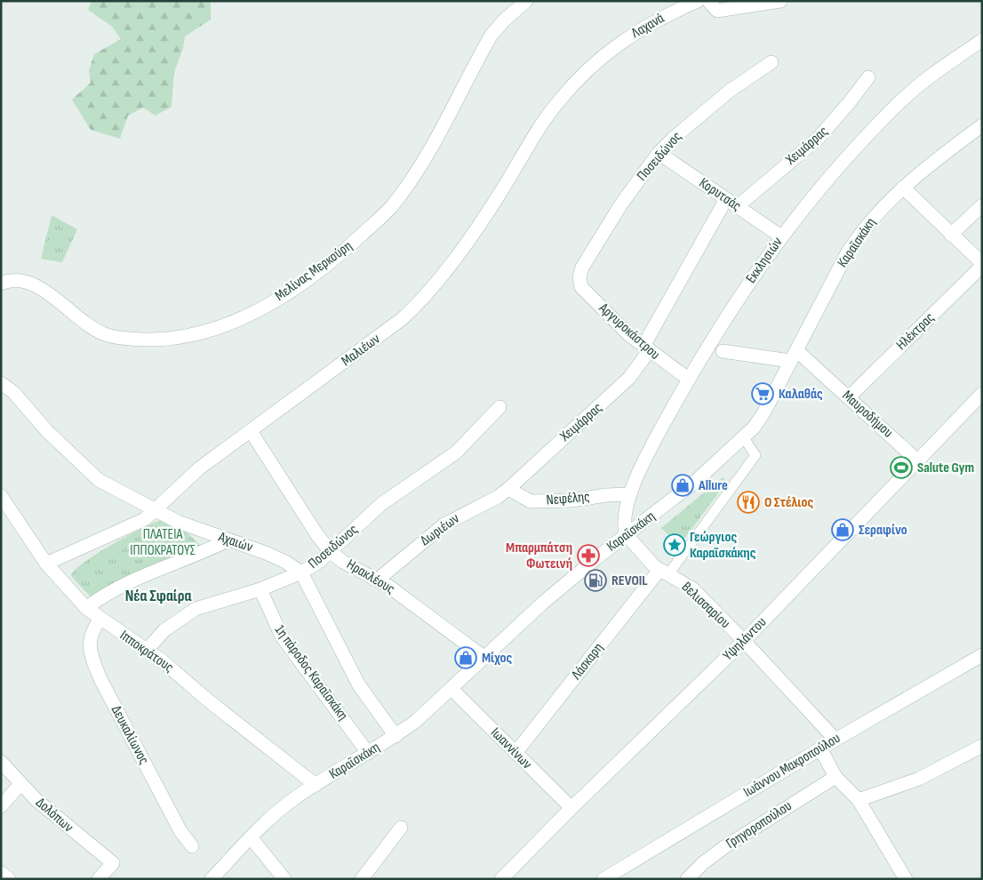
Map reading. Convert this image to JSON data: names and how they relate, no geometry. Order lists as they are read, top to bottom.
{
  "streets": {
    "street": [
      "Λαχανά",
      "Χειμάρρας",
      "Ποσειδώνος",
      "Κορυτσάς",
      "Καραϊσκάκη",
      "Εκκλησιών",
      "Μελίνας Μερκούρη",
      "Αργυροκάστρου",
      "Ηλέκτρας",
      "Μαλιέων",
      "Μαυροδήμου",
      "Νεφέλης",
      "Δωριέων",
      "Αχαιών",
      "Ηρακλέους",
      "Βελισσαρίου",
      "Υψηλάντου",
      "Ιπποκράτους",
      "Λάσκαρη",
      "1η πάροδος Καραϊσκάκη",
      "Δευκαλίωνος",
      "Ιωαννίνων",
      "Ιωάννου Μακροπούλου",
      "Δολόπων",
      "Γρηγοροπούλου"
    ]
  },
  "crossings": [
    ["Λαχανά", "Μαλιέων"],
    ["Χειμάρρας", "Κορυτσάς"],
    ["Χειμάρρας", "Αργυροκάστρου"],
    ["Χειμάρρας", "Νεφέλης"],
    ["Χειμάρρας", "Δωριέων"],
    ["Ποσειδώνος", "Κορυτσάς"],
    ["Ποσειδώνος", "Αργυροκάστρου"],
    ["Ποσειδώνος", "Αχαιών"],
    ["Ποσειδώνος", "Ηρακλέους"],
    ["Ποσειδώνος", "Ιπποκράτους"],
    ["Ποσειδώνος", "1η πάροδος Καραϊσκάκη"],
    ["Κορυτσάς", "Εκκλησιών"],
    ["Καραϊσκάκη", "Εκκλησιών"],
    ["Καραϊσκάκη", "Μαυροδήμου"],
    ["Καραϊσκάκη", "Ηρακλέους"],
    ["Καραϊσκάκη", "Βελισσαρίου"],
    ["Καραϊσκάκη", "Ιπποκράτους"],
    ["Καραϊσκάκη", "1η πάροδος Καραϊσκάκη"],
    ["Καραϊσκάκη", "Ιωαννίνων"],
    ["Εκκλησιών", "Αργυροκάστρου"],
    ["Εκκλησιών", "Νεφέλης"],
    ["Εκκλησιών", "Βελισσαρίου"],
    ["Ηλέκτρας", "Μαυροδήμου"],
    ["Μαλιέων", "Αχαιών"],
    ["Μαλιέων", "Ηρακλέους"],
    ["Μαλιέων", "Ιπποκράτους"],
    ["Μαυροδήμου", "Υψηλάντου"],
    ["Νεφέλης", "Δωριέων"],
    ["Δωριέων", "Ηρακλέους"],
    ["Βελισσαρίου", "Υψηλάντου"],
    ["Βελισσαρίου", "Λάσκαρη"],
    ["Βελισσαρίου", "Ιωάννου Μακροπούλου"],
    ["Υψηλάντου", "Ιωαννίνων"],
    ["Ιπποκράτους", "Δευκαλίωνος"],
    ["Λάσκαρη", "Ιωαννίνων"]
  ],
  "districts": ["Νέα Σφαίρα"],
  "parks": ["ΠΛΑΤΕΙΑ ΙΠΠΟΚΡΑΤΟΥΣ"],
  "places": {
    "supermarket": ["Καλαθάς"],
    "sports": ["Salute Gym"],
    "shop": ["Allure", "Σεραφίνο", "Μίχος"],
    "restaurant": ["Ο Στέλιος"],
    "place": ["Γεώργιος Καραϊσκάκης"],
    "pharmacy": ["Μπαρμπάτση Φωτεινή"],
    "fuel station": ["REVOIL"]
  }
}
